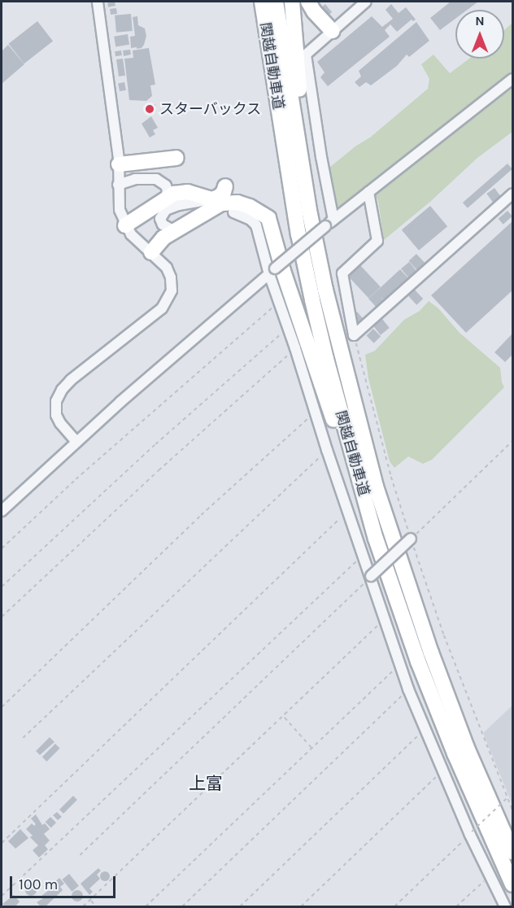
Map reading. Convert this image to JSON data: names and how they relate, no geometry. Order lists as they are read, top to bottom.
{
  "streets": {
    "highway": ["関越自動車道"]
  },
  "districts": ["上富"],
  "places": ["スターバックス"],
  "scale_bar": "100 m",
  "north": "top"
}
